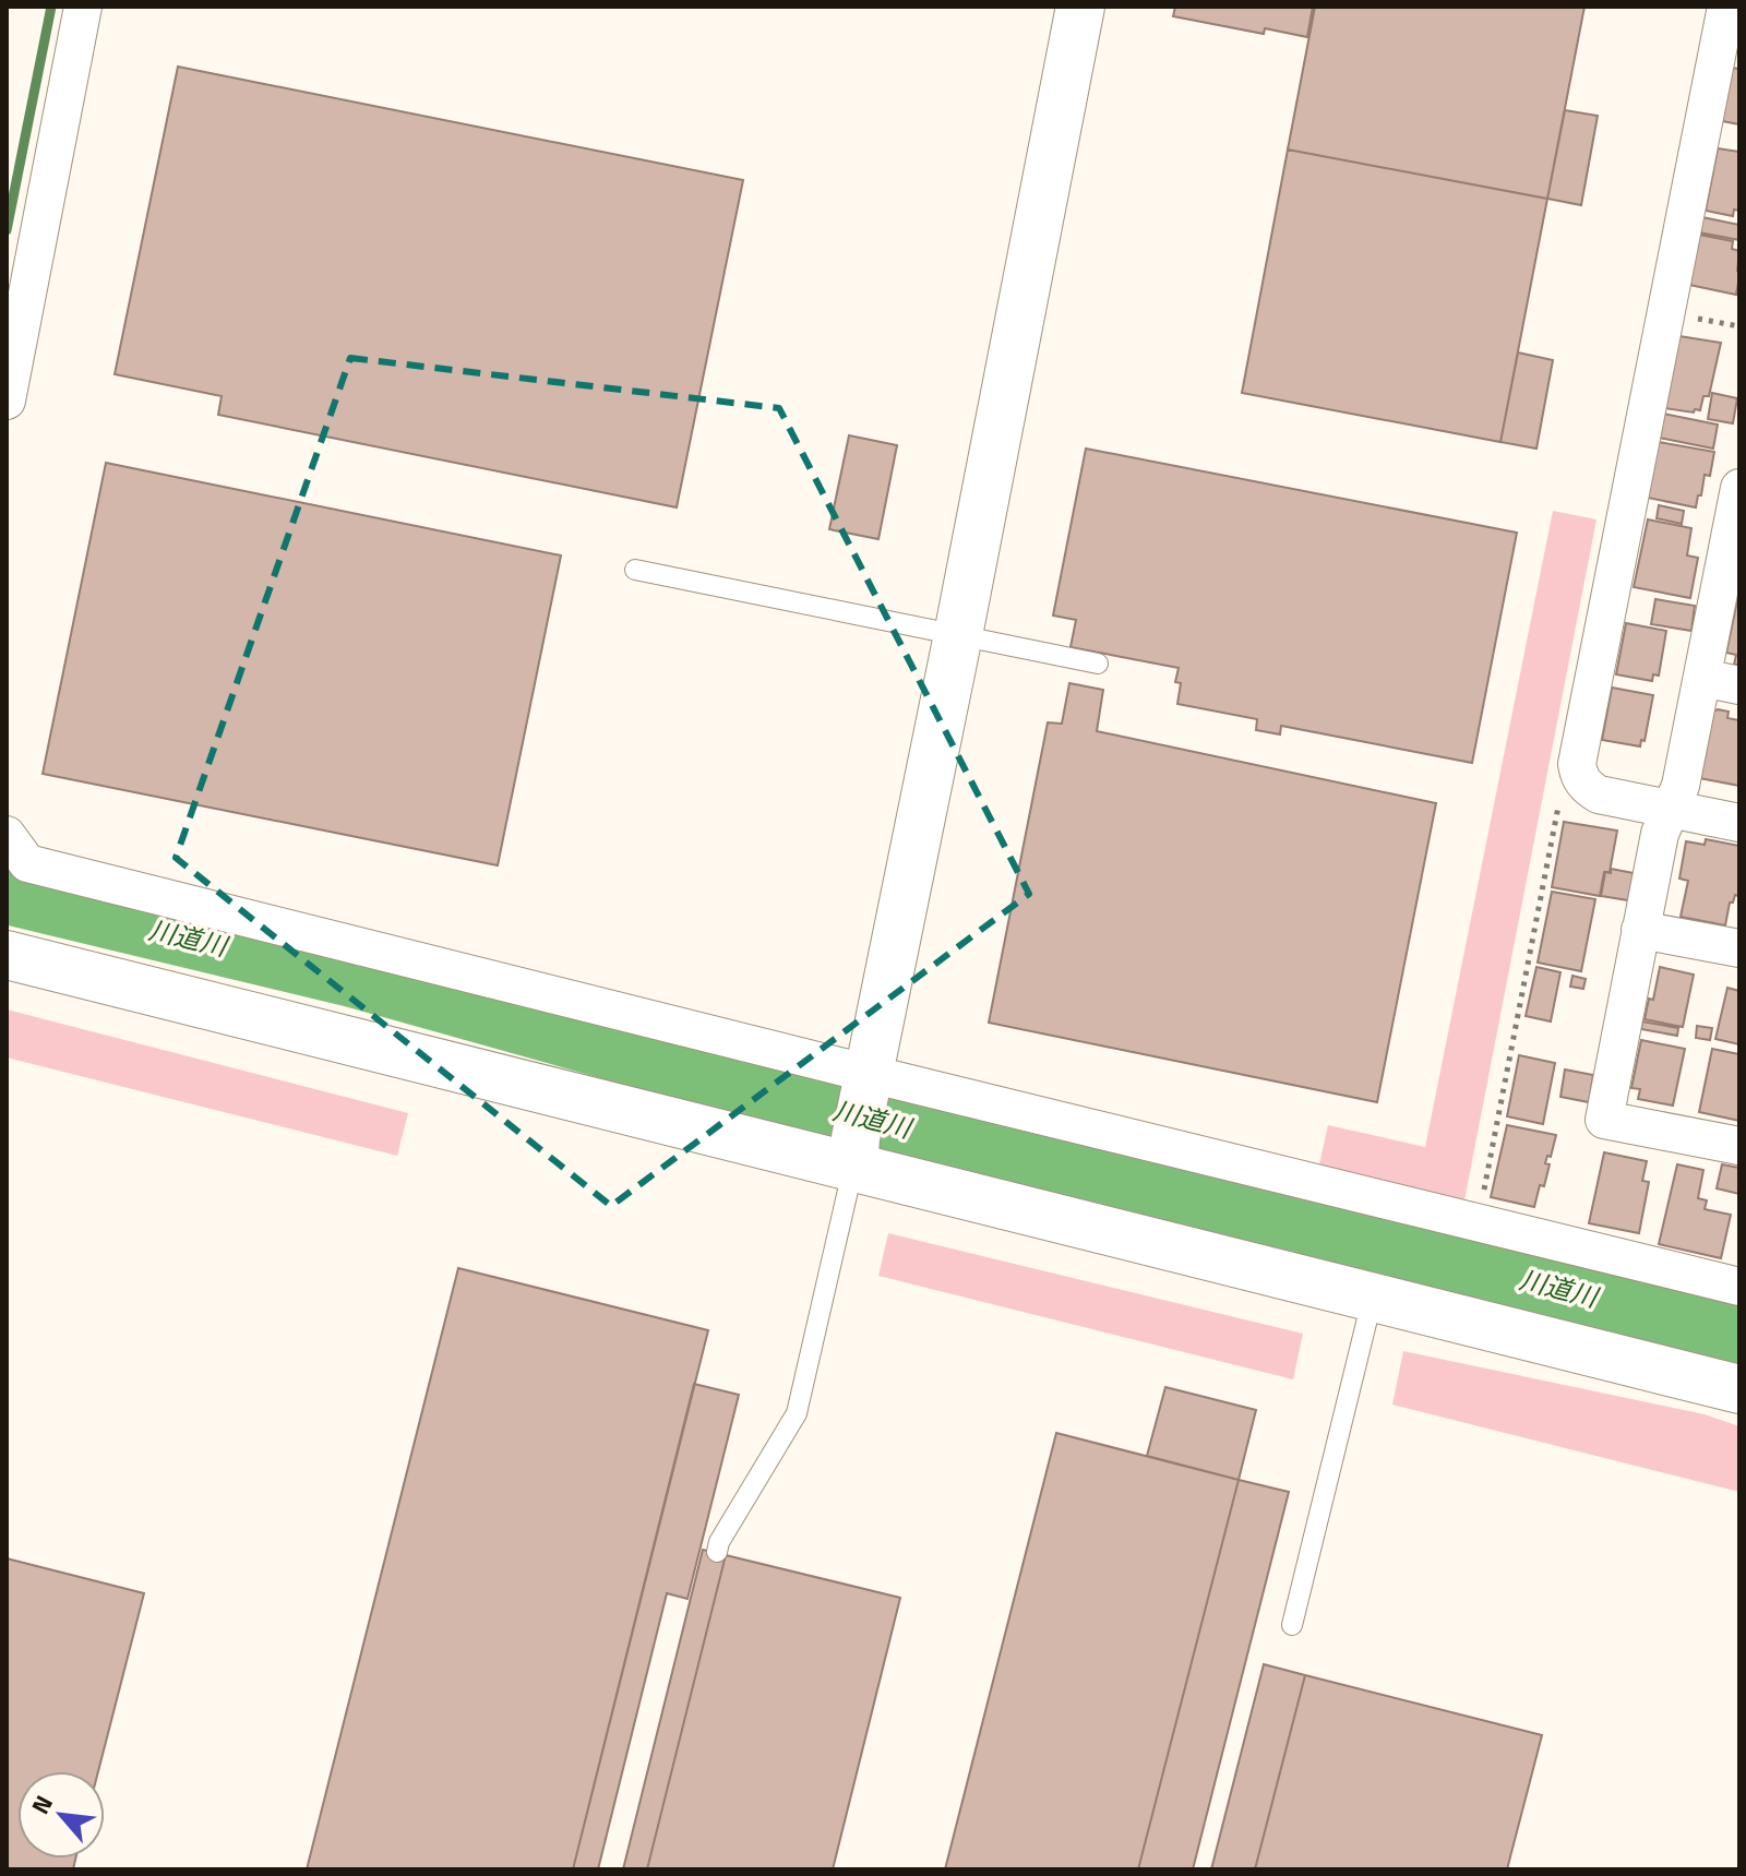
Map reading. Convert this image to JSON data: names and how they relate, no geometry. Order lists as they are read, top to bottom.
{
  "water": ["川道川"],
  "north": "top left"
}
